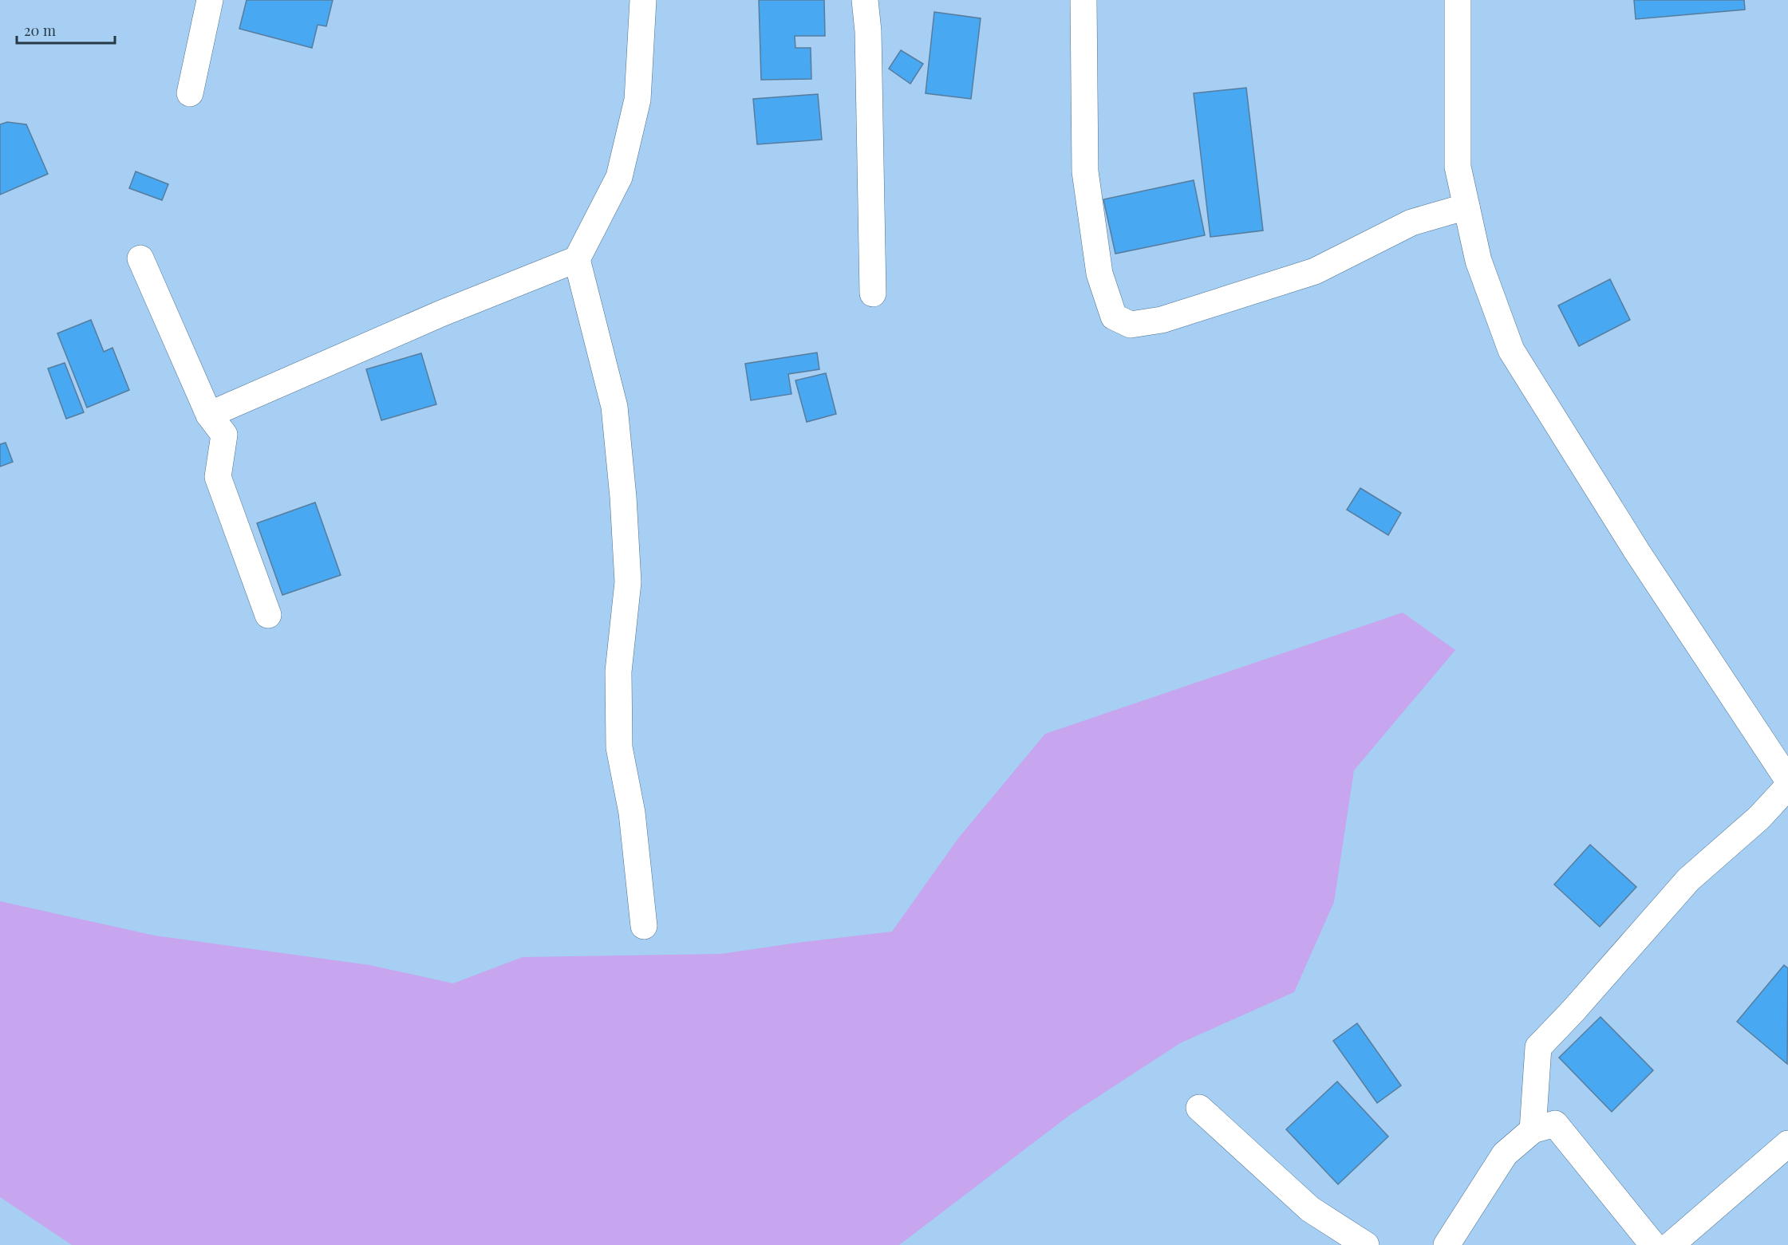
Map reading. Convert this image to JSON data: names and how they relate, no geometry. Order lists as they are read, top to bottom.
{
  "scale_bar": "20 m"
}
